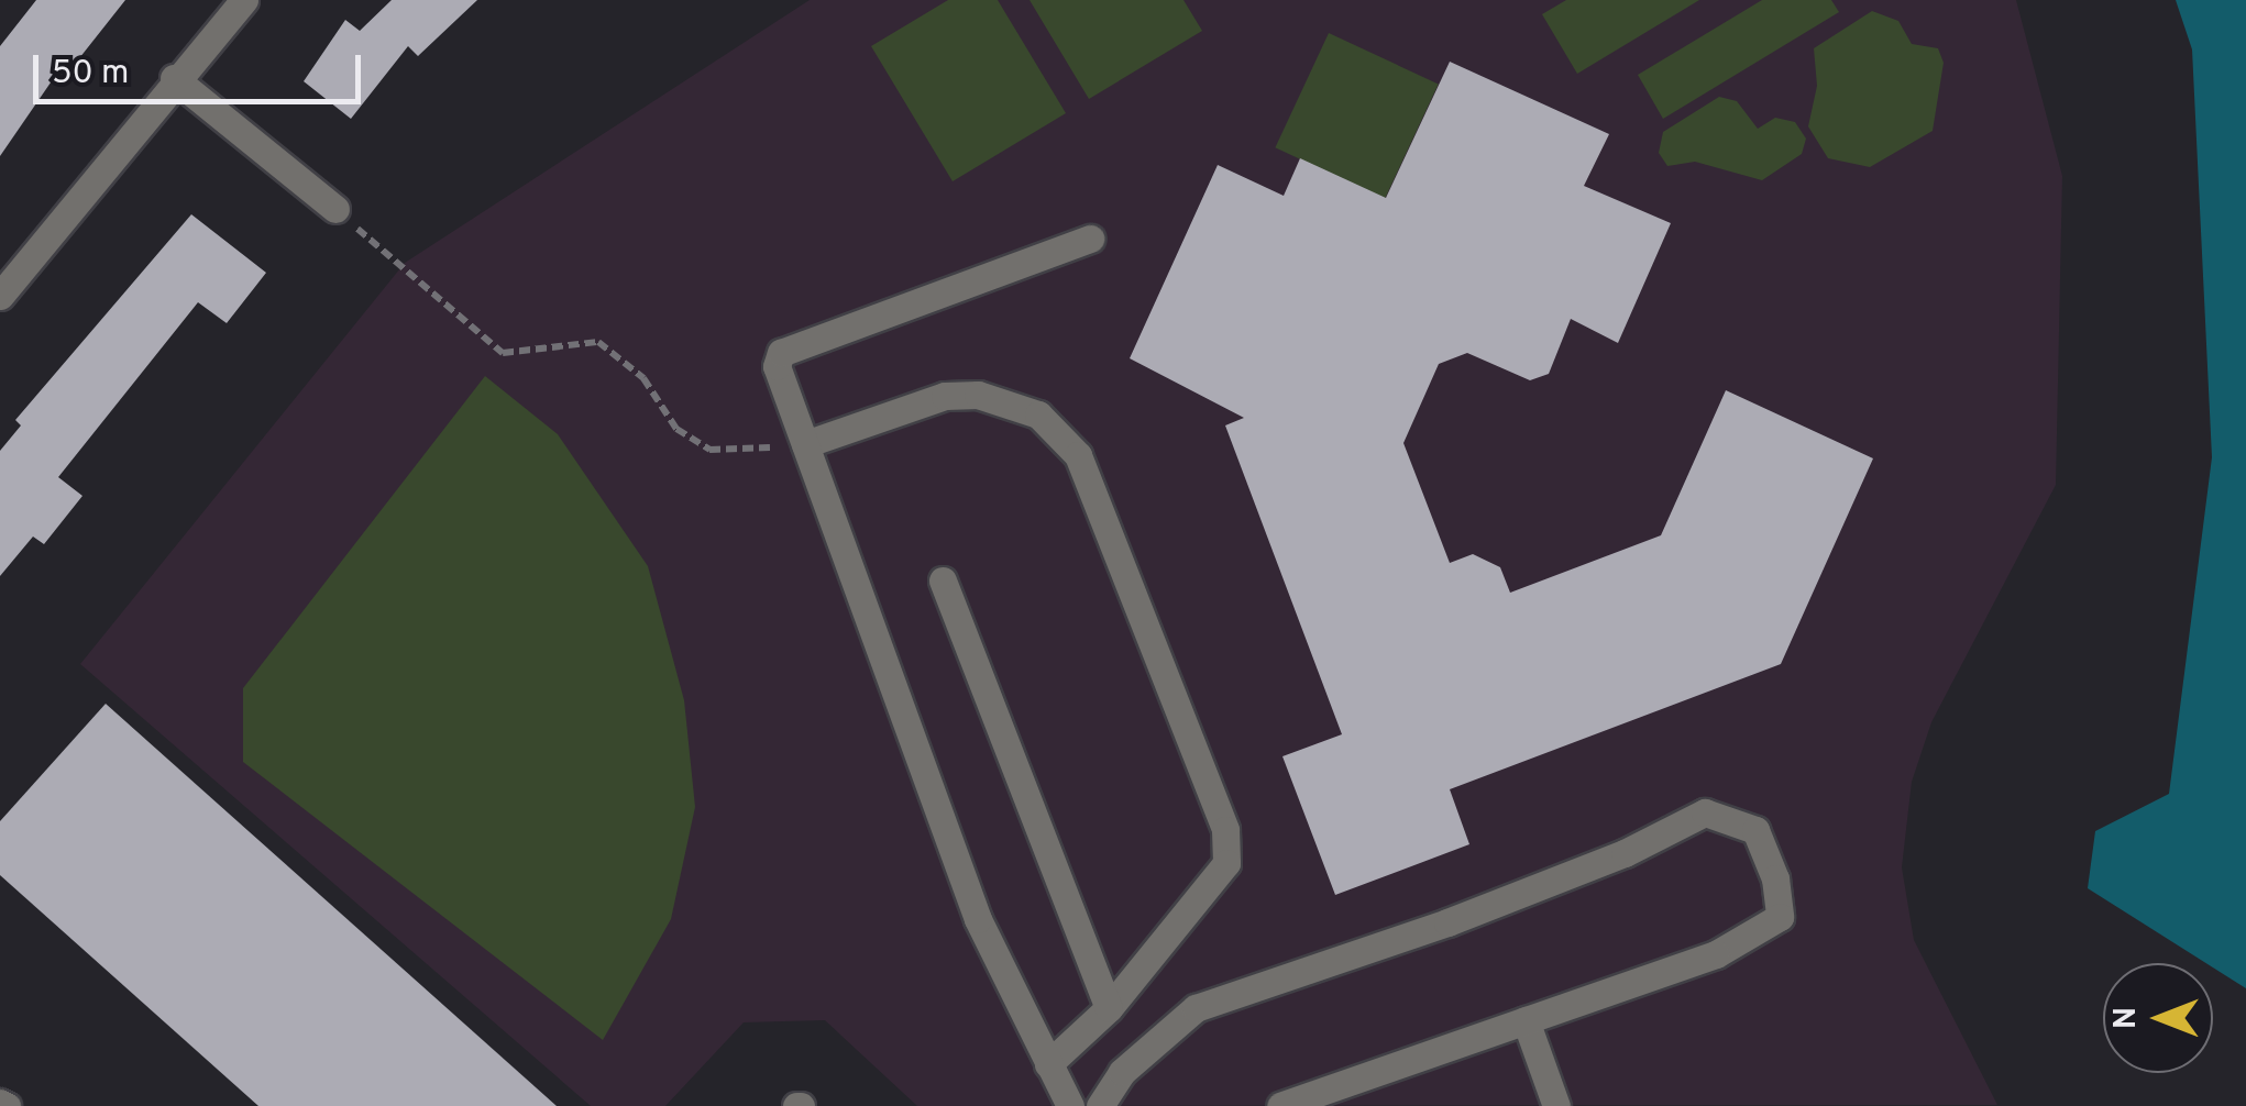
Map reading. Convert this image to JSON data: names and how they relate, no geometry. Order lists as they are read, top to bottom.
{
  "scale_bar": "50 m",
  "north": "left"
}
